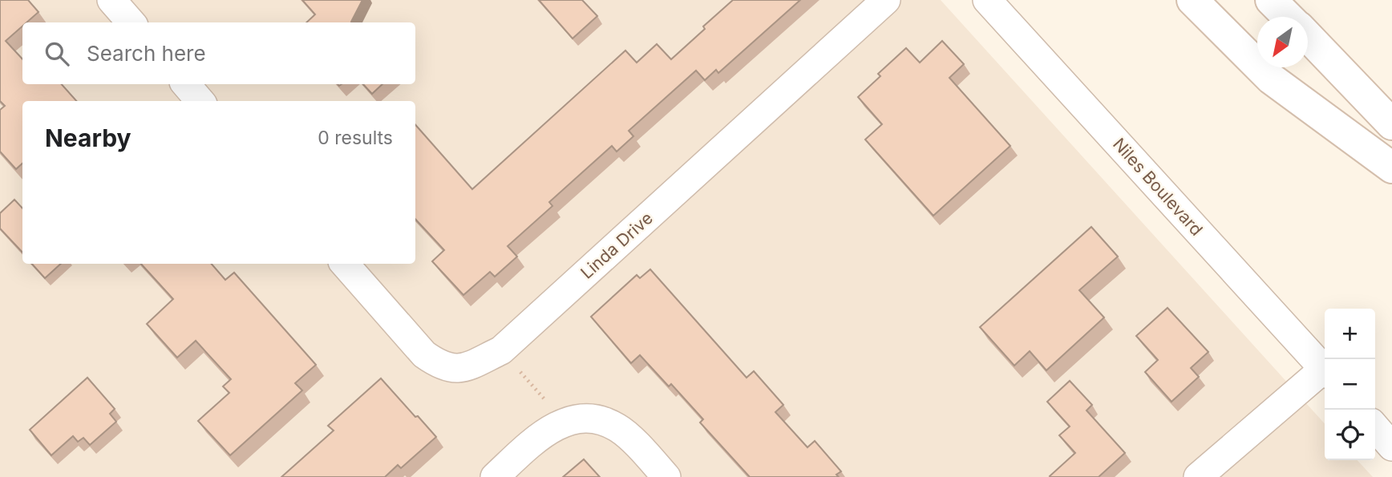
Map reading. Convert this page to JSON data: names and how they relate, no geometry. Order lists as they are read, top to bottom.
{
  "streets": {
    "street": ["Niles Boulevard", "Linda Drive"]
  },
  "north": "bottom left",
  "page": {
    "search": "Search here",
    "heading": ["Nearby", "0 results"],
    "map_buttons": ["+", "−"]
  }
}
